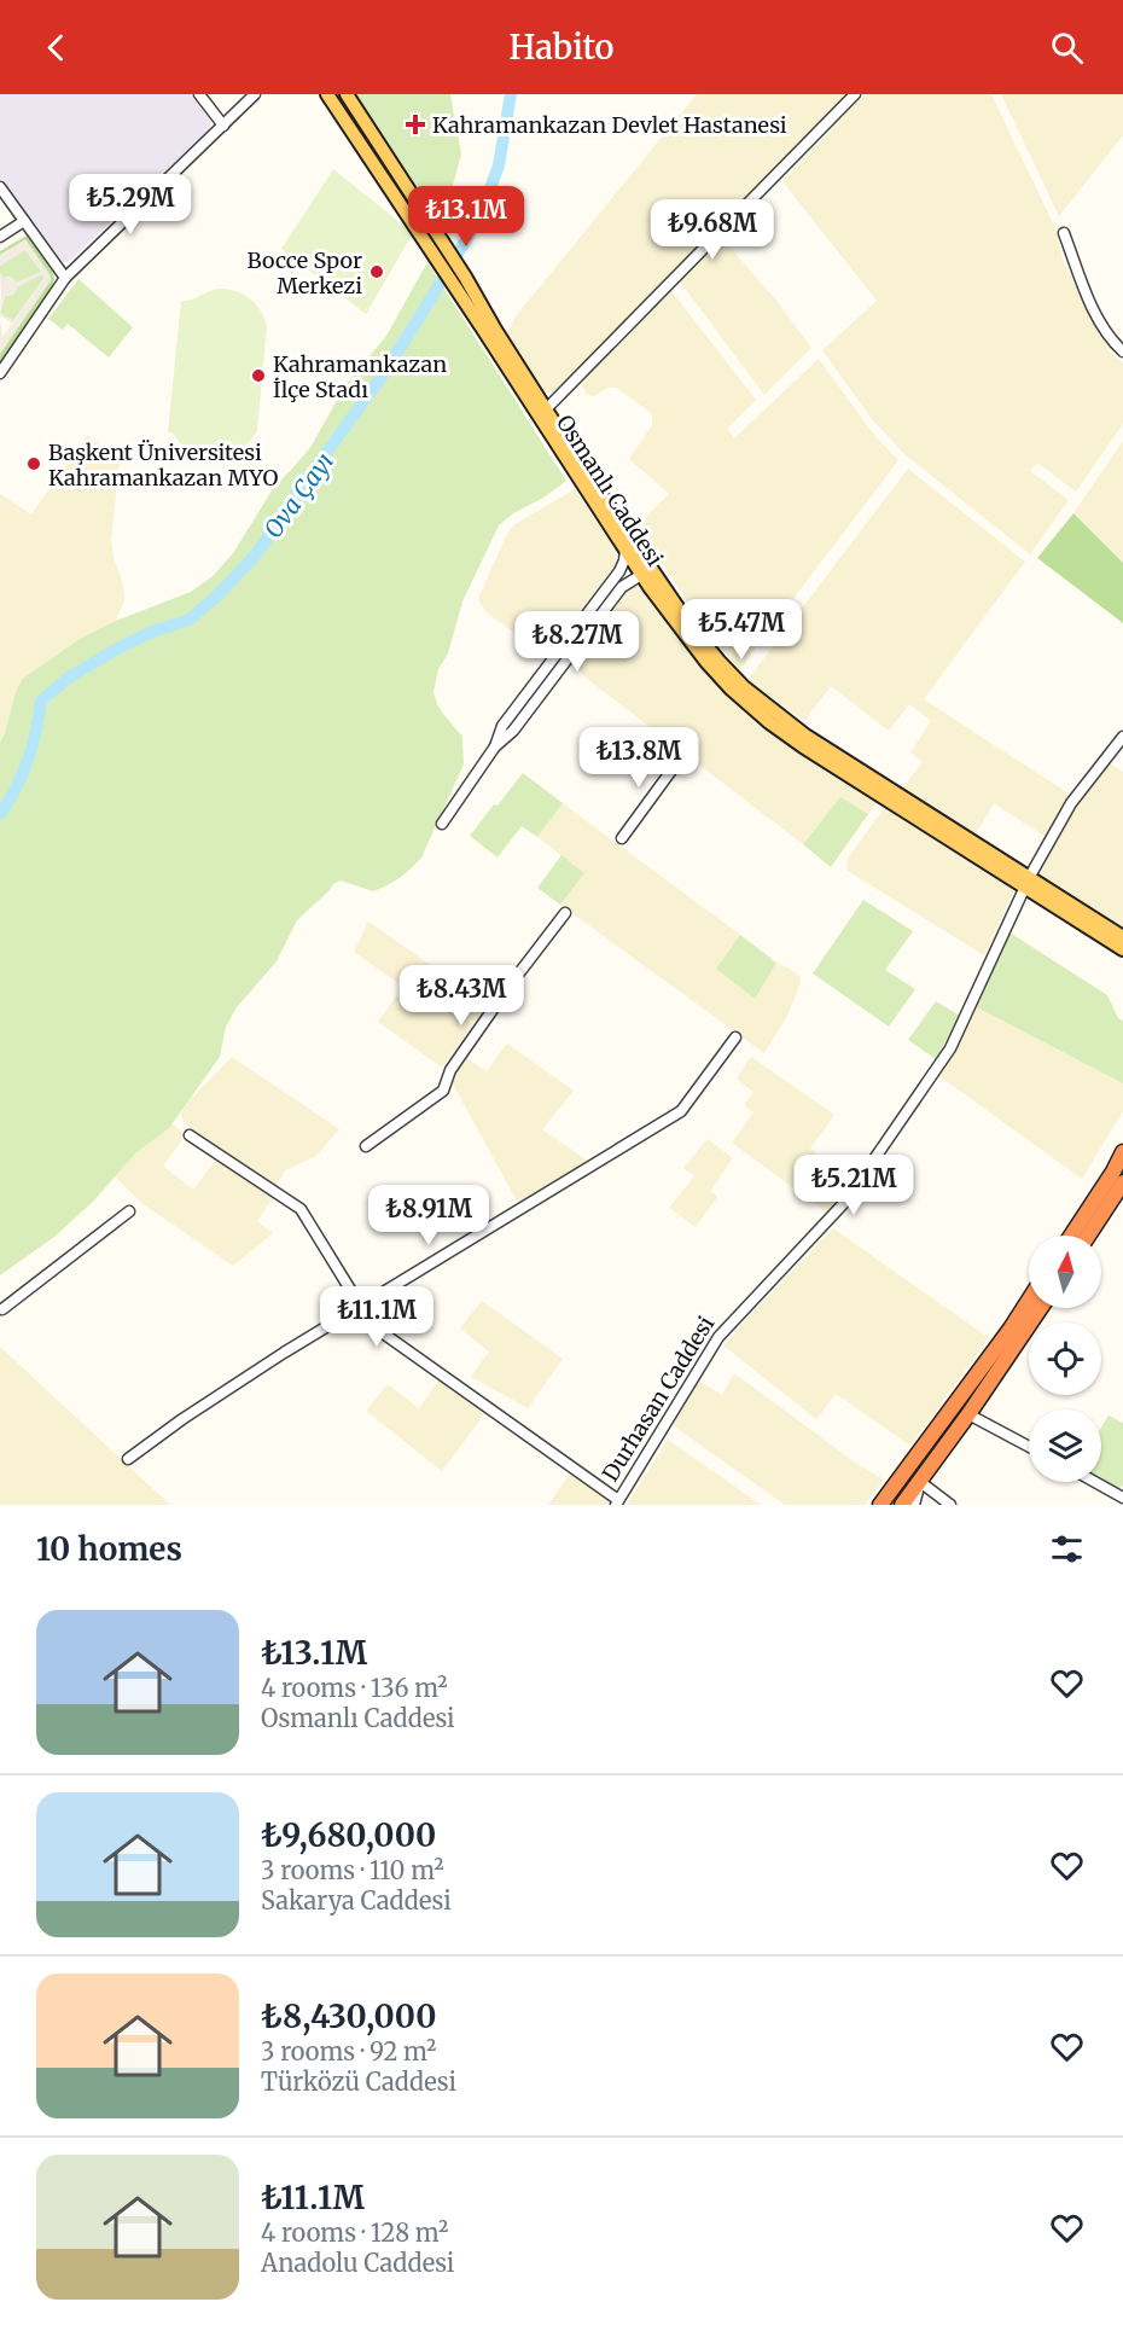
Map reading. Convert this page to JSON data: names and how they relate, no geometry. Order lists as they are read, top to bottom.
{
  "streets": {
    "main road": ["Osmanlı Caddesi"],
    "street": ["Durhasan Caddesi"]
  },
  "crossings": [
    ["Osmanlı Caddesi", "Durhasan Caddesi"]
  ],
  "water": ["Ova Çayı"],
  "places": {
    "health": ["Kahramankazan Devlet Hastanesi"],
    "other": ["Bocce Spor Merkezi", "Kahramankazan İlçe Stadı", "Başkent Üniversitesi Kahramankazan MYO"]
  },
  "north": "top",
  "page": {
    "header": "Habito",
    "price": [
      "₺5.29M",
      "₺13.1M",
      "₺9.68M",
      "₺5.47M",
      "₺8.27M",
      "₺13.8M",
      "₺8.43M",
      "₺5.21M",
      "₺8.91M",
      "₺11.1M"
    ],
    "heading": "10 homes",
    "list": [
      {
        "name": "₺13.1M",
        "note": "4 rooms · 136 m² · Osmanlı Caddesi"
      },
      {
        "name": "₺9,680,000",
        "note": "3 rooms · 110 m² · Sakarya Caddesi"
      },
      {
        "name": "₺8,430,000",
        "note": "3 rooms · 92 m² · Türközü Caddesi"
      },
      {
        "name": "₺11.1M",
        "note": "4 rooms · 128 m² · Anadolu Caddesi"
      }
    ]
  }
}
